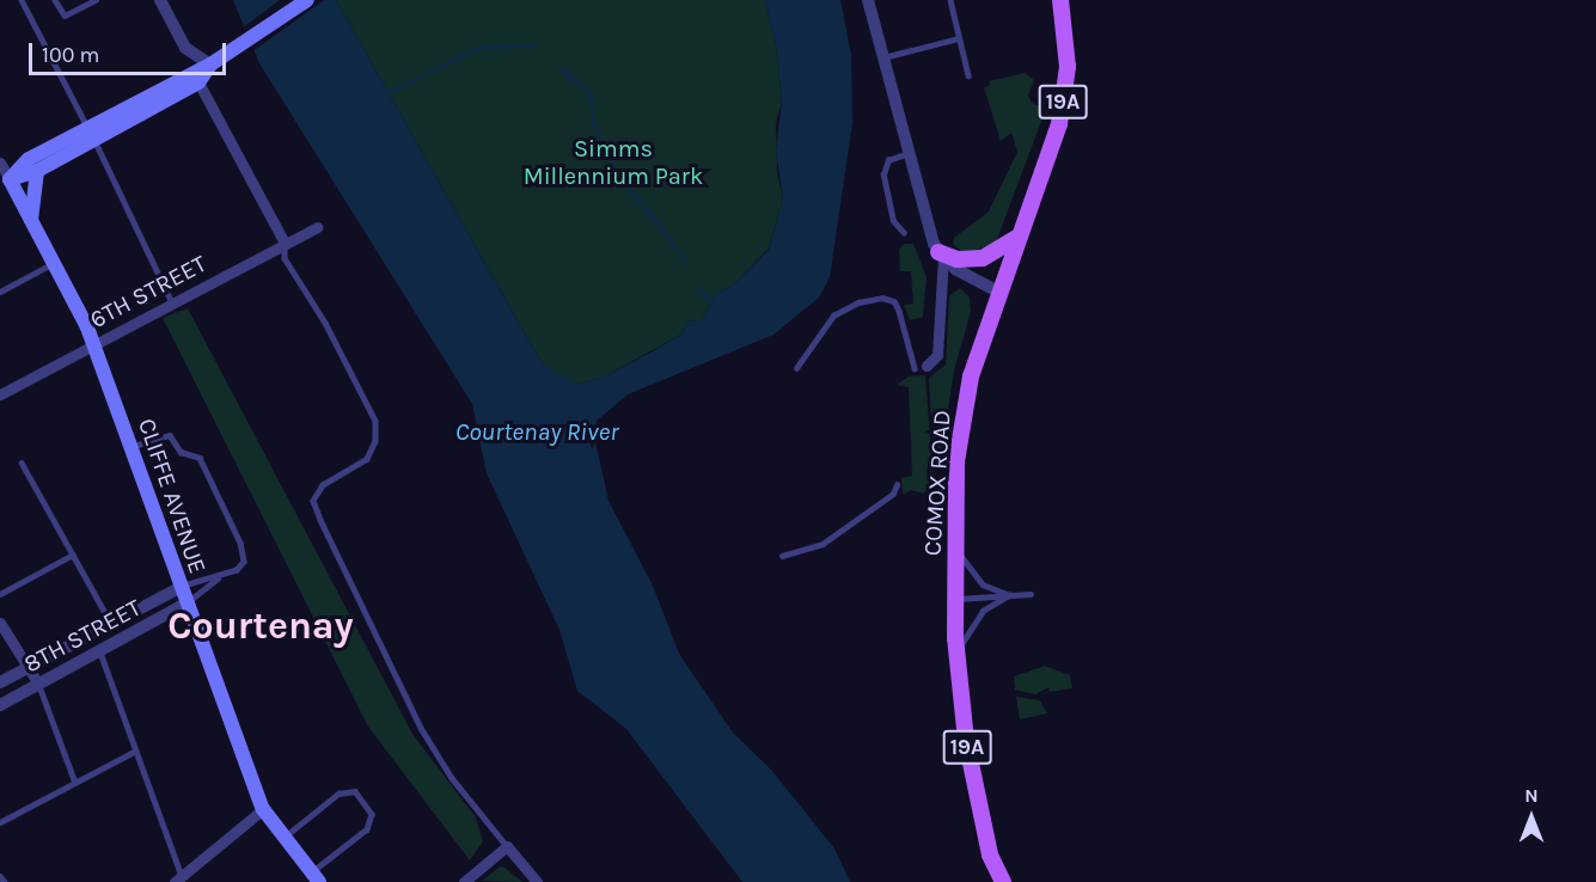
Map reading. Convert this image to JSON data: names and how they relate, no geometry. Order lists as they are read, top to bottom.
{
  "streets": {
    "main road": ["19A", "COMOX ROAD", "CLIFFE AVENUE"],
    "street": ["6TH STREET", "8TH STREET"]
  },
  "crossings": [
    ["19A", "COMOX ROAD"],
    ["6TH STREET", "CLIFFE AVENUE"],
    ["CLIFFE AVENUE", "8TH STREET"]
  ],
  "districts": ["Courtenay"],
  "water": ["Courtenay River"],
  "parks": ["Simms Millennium Park"],
  "scale_bar": "100 m",
  "north": "top"
}
